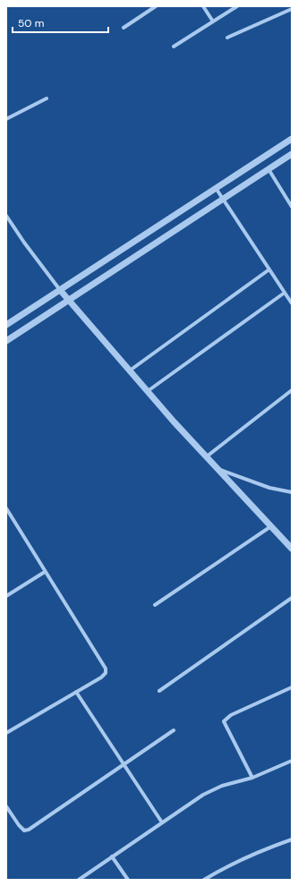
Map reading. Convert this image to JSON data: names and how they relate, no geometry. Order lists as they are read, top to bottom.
{
  "scale_bar": "50 m"
}
